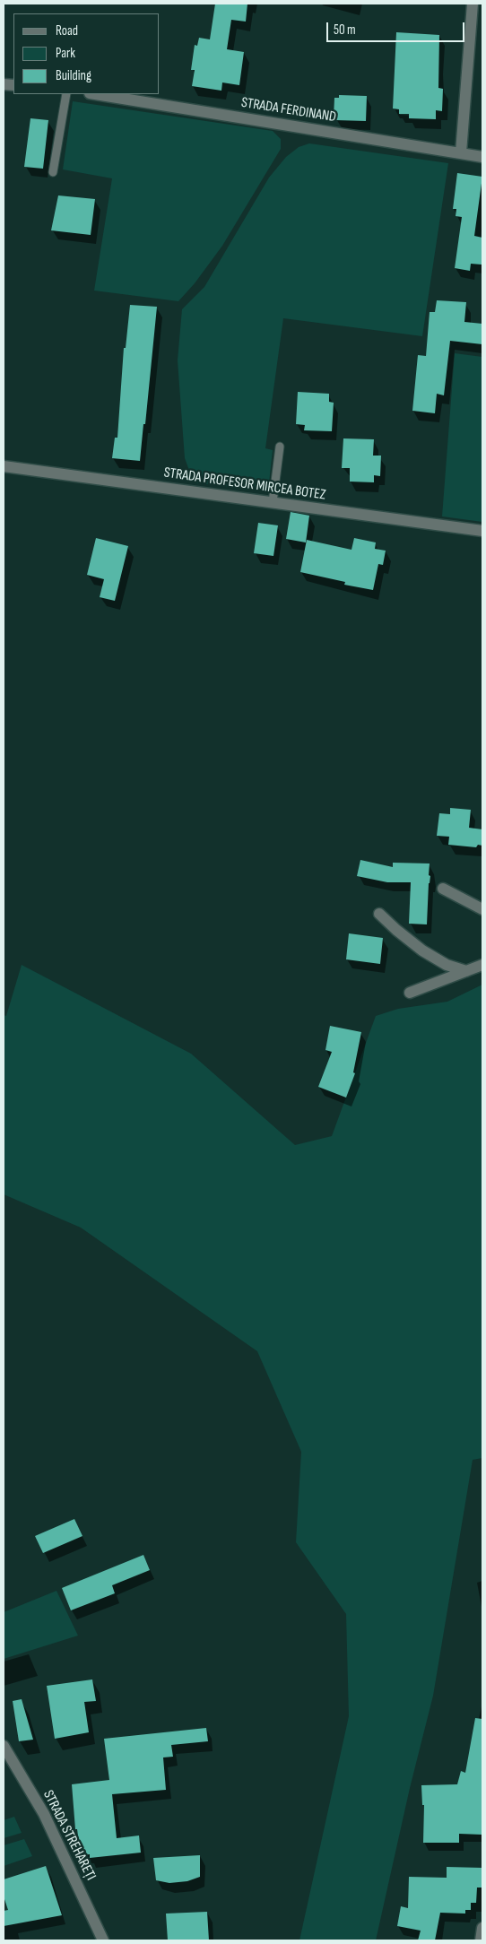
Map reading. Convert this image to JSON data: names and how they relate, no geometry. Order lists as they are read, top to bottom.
{
  "streets": {
    "street": ["STRADA FERDINAND", "STRADA PROFESOR MIRCEA BOTEZ", "STRADA STREHAREȚI"]
  },
  "legend": ["Road", "Park", "Building"],
  "scale_bar": "50 m"
}
